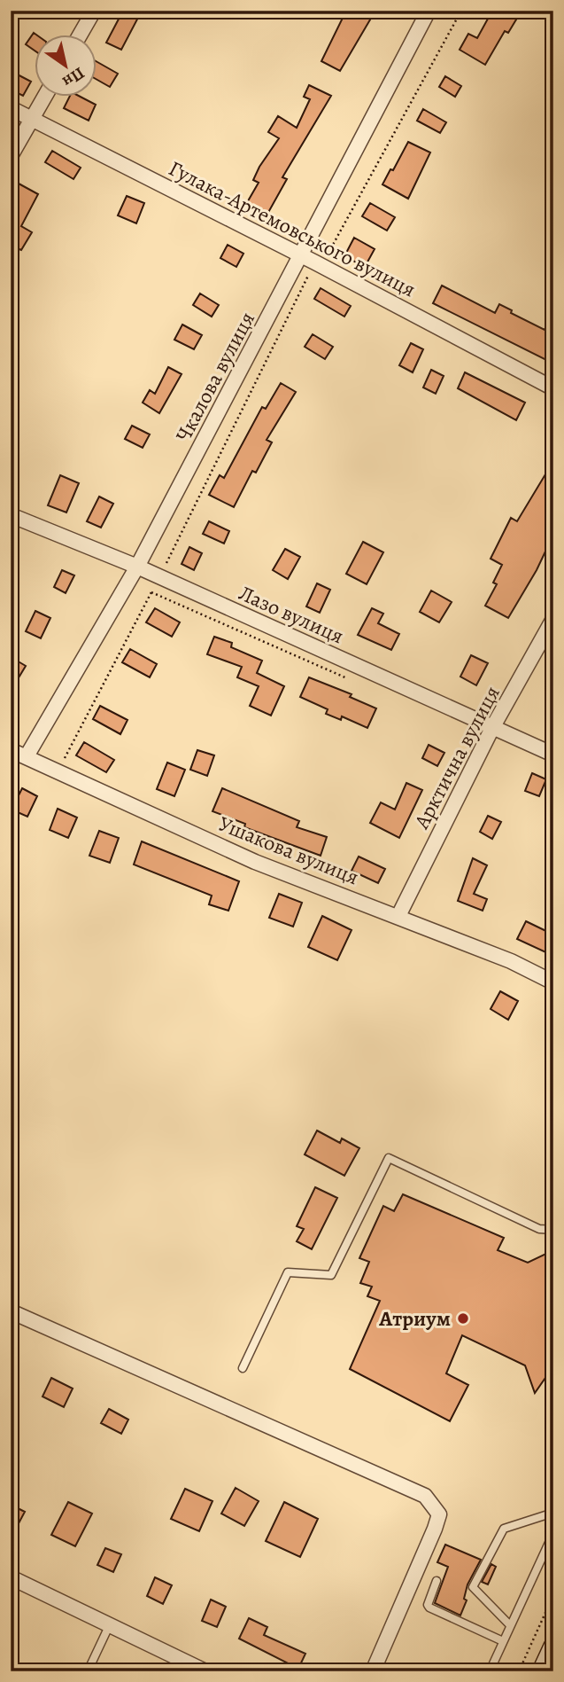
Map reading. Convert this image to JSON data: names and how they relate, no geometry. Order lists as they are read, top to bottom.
{
  "streets": {
    "street": [
      "Гулака-Артемовського вулиця",
      "Чкалова вулиця",
      "Лазо вулиця",
      "Арктична вулиця",
      "Ушакова вулиця"
    ]
  },
  "crossings": [
    ["Гулака-Артемовського вулиця", "Чкалова вулиця"],
    ["Чкалова вулиця", "Лазо вулиця"],
    ["Чкалова вулиця", "Ушакова вулиця"],
    ["Лазо вулиця", "Арктична вулиця"],
    ["Арктична вулиця", "Ушакова вулиця"]
  ],
  "places": ["Атриум"],
  "north": "bottom right"
}
